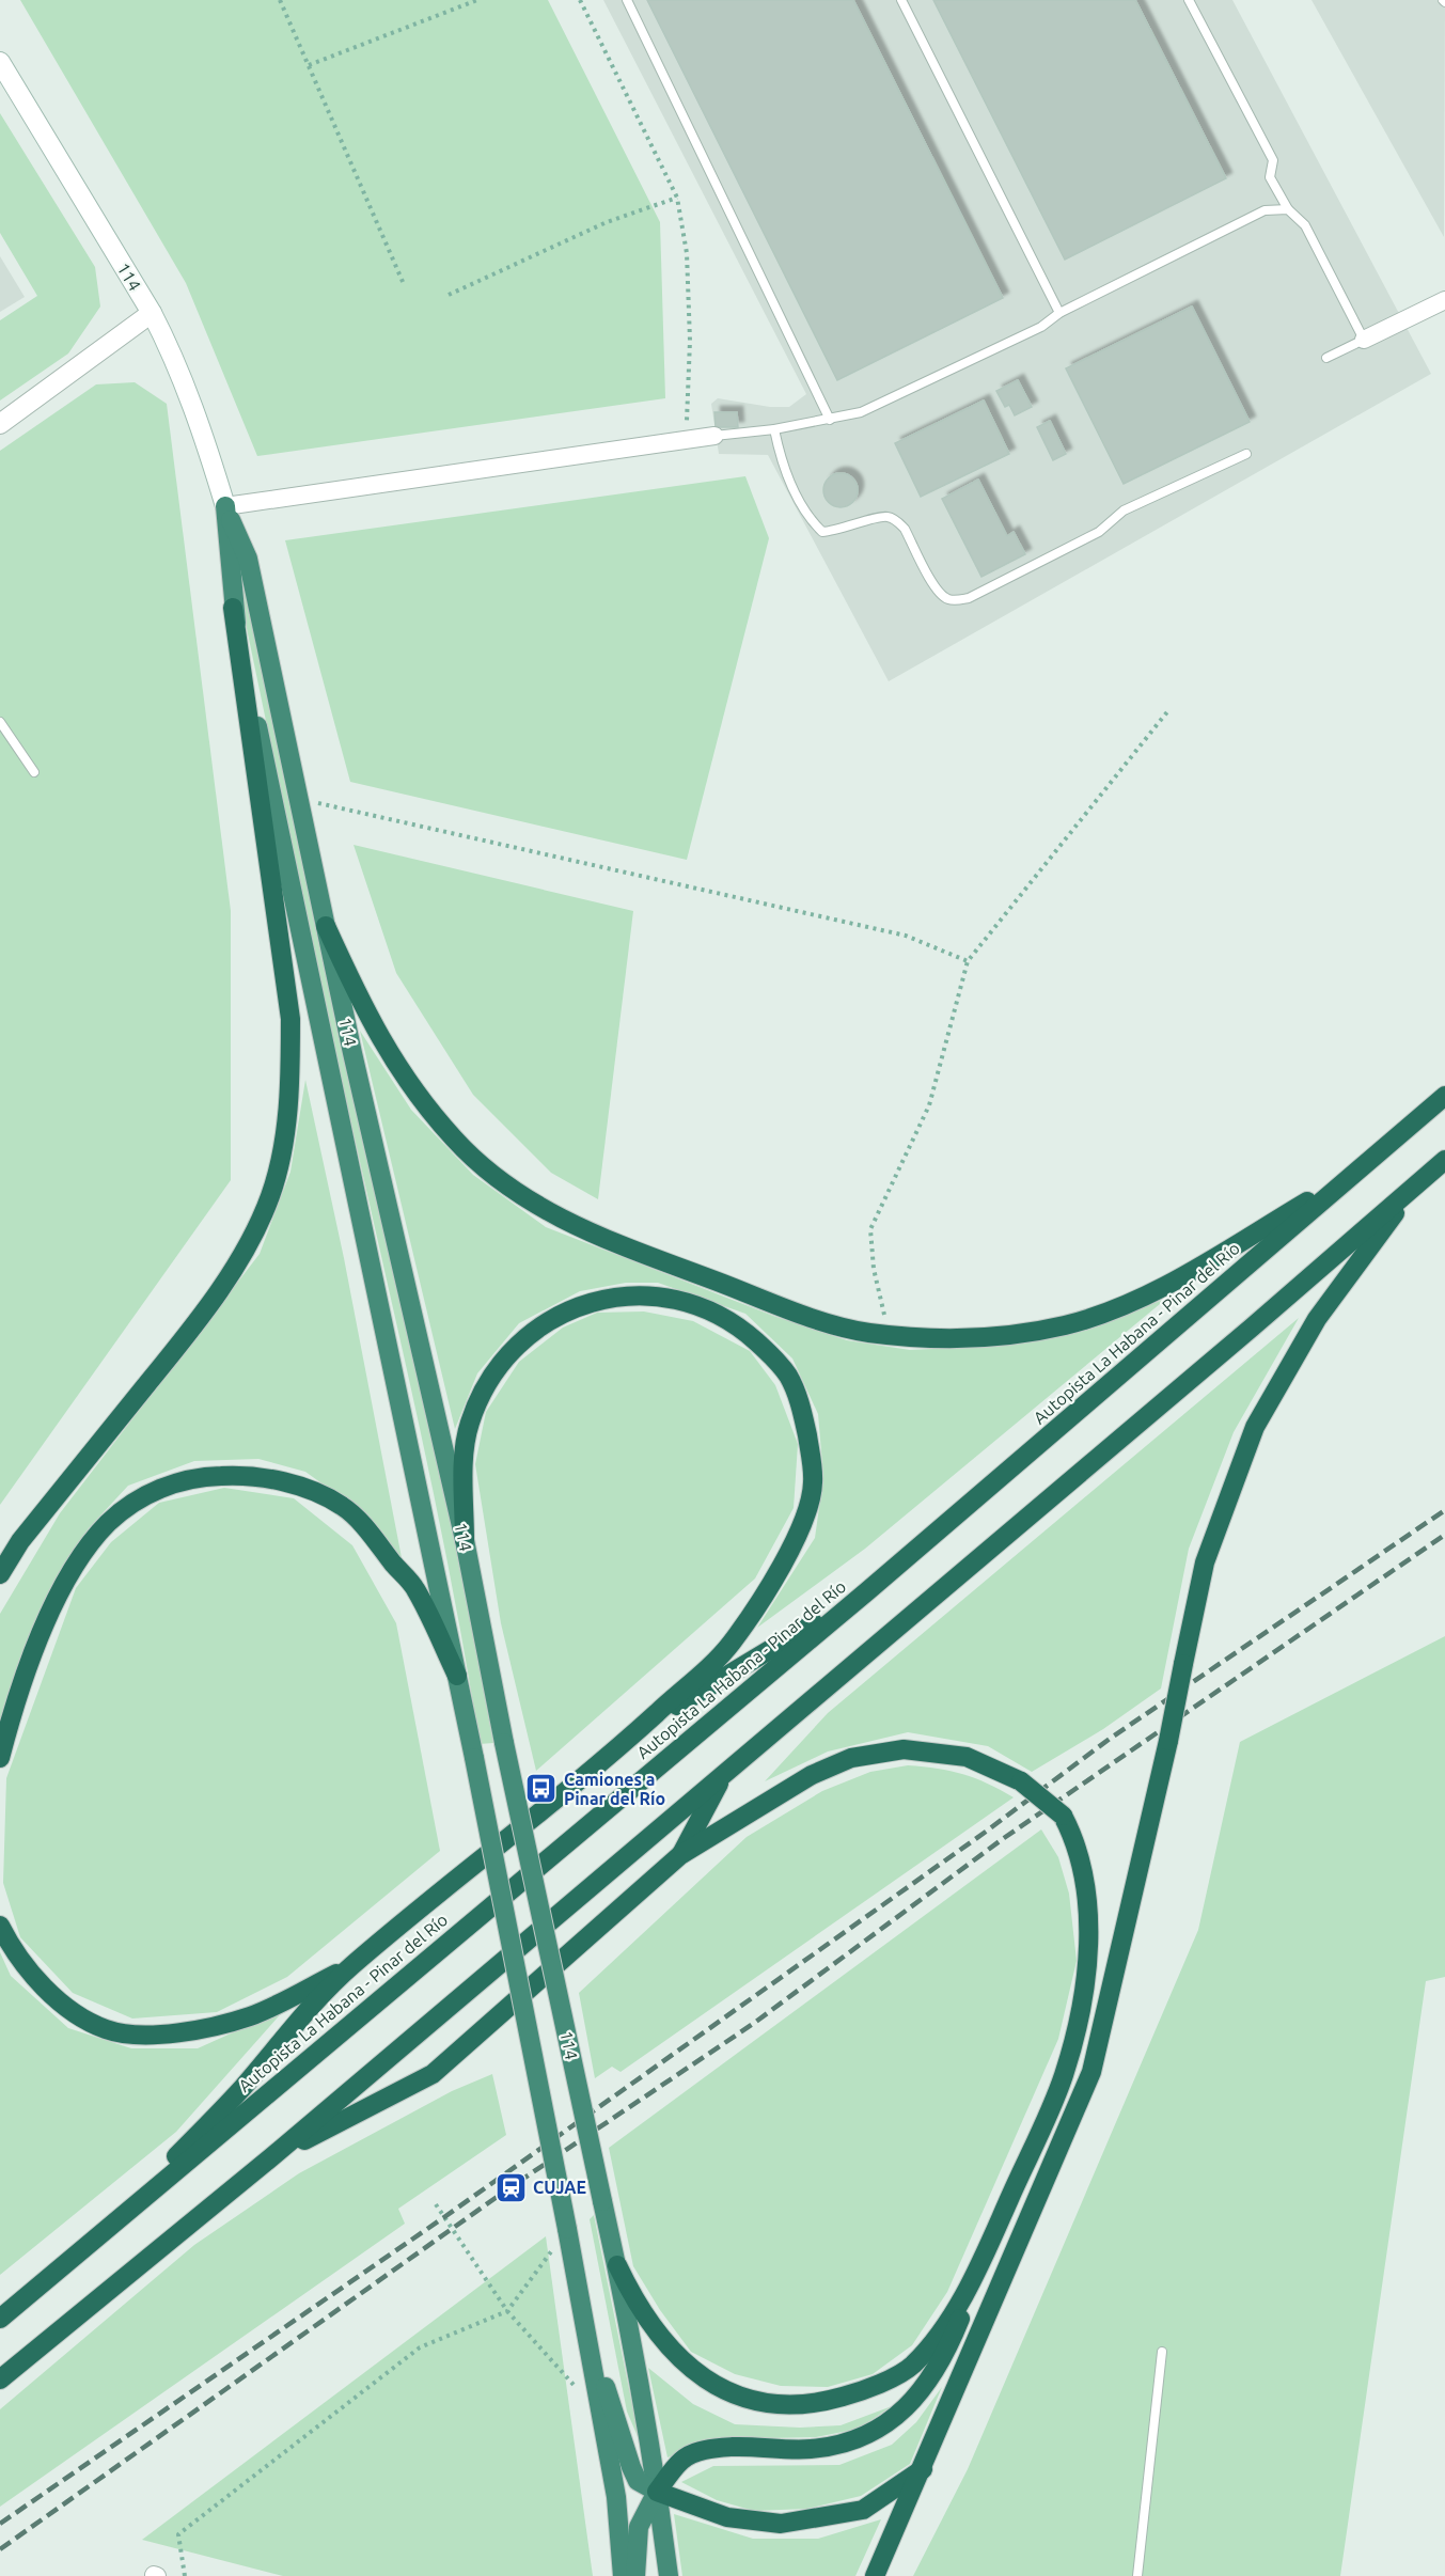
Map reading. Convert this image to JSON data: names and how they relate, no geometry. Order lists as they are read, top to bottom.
{
  "streets": {
    "highway": ["114", "Autopista La Habana - Pinar del Río"]
  },
  "places": {
    "bus stop": ["Camiones a Pinar del Río"],
    "station": ["CUJAE"]
  }
}
